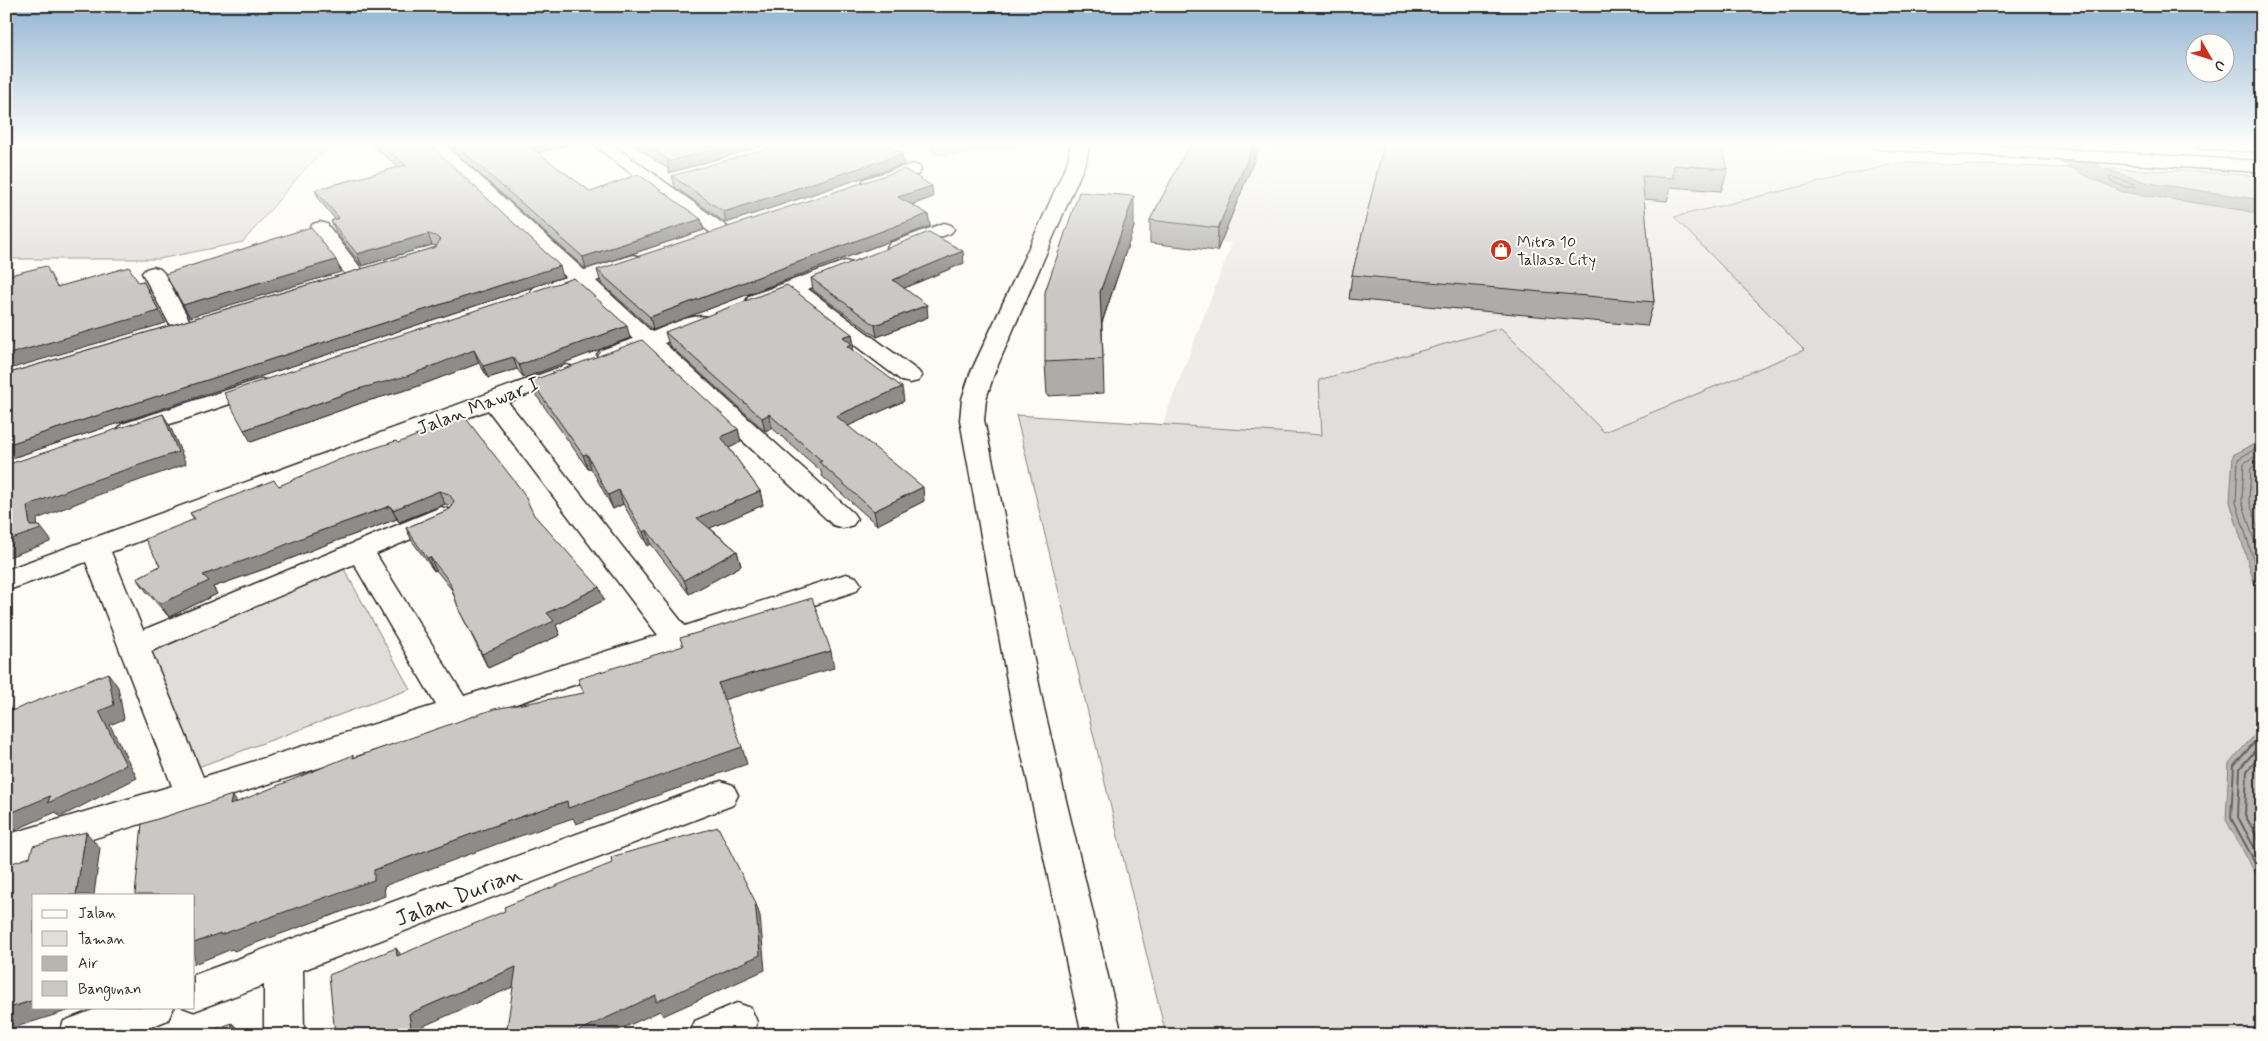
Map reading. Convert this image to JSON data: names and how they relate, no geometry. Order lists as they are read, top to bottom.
{
  "streets": {
    "street": ["Jalan Mawar I", "Jalan Durian"]
  },
  "places": {
    "shop": ["Mitra 10 Tallasa City"]
  },
  "legend": [
    "Jalan",
    "Taman",
    "Air",
    "Bangunan"
  ],
  "north": "bottom right"
}
